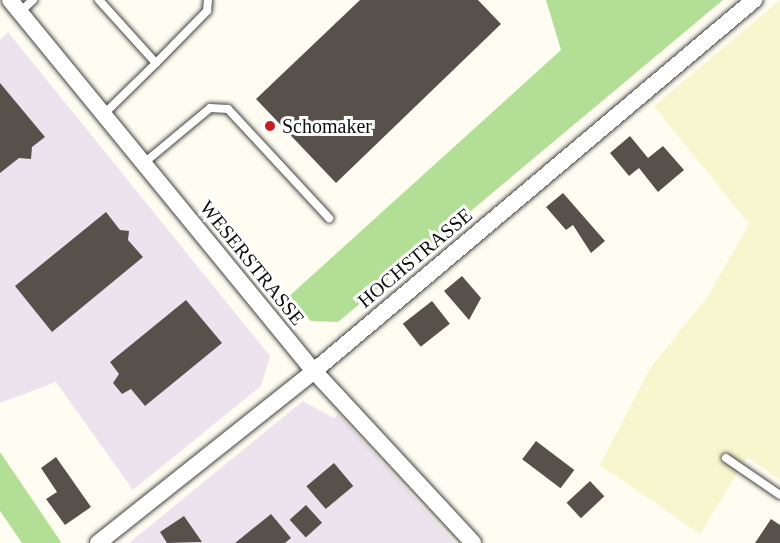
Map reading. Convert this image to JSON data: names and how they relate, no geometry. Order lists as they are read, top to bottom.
{
  "streets": {
    "street": ["HOCHSTRASSE", "WESERSTRASSE"]
  },
  "crossings": [
    ["HOCHSTRASSE", "WESERSTRASSE"]
  ],
  "places": ["Schomaker"]
}
